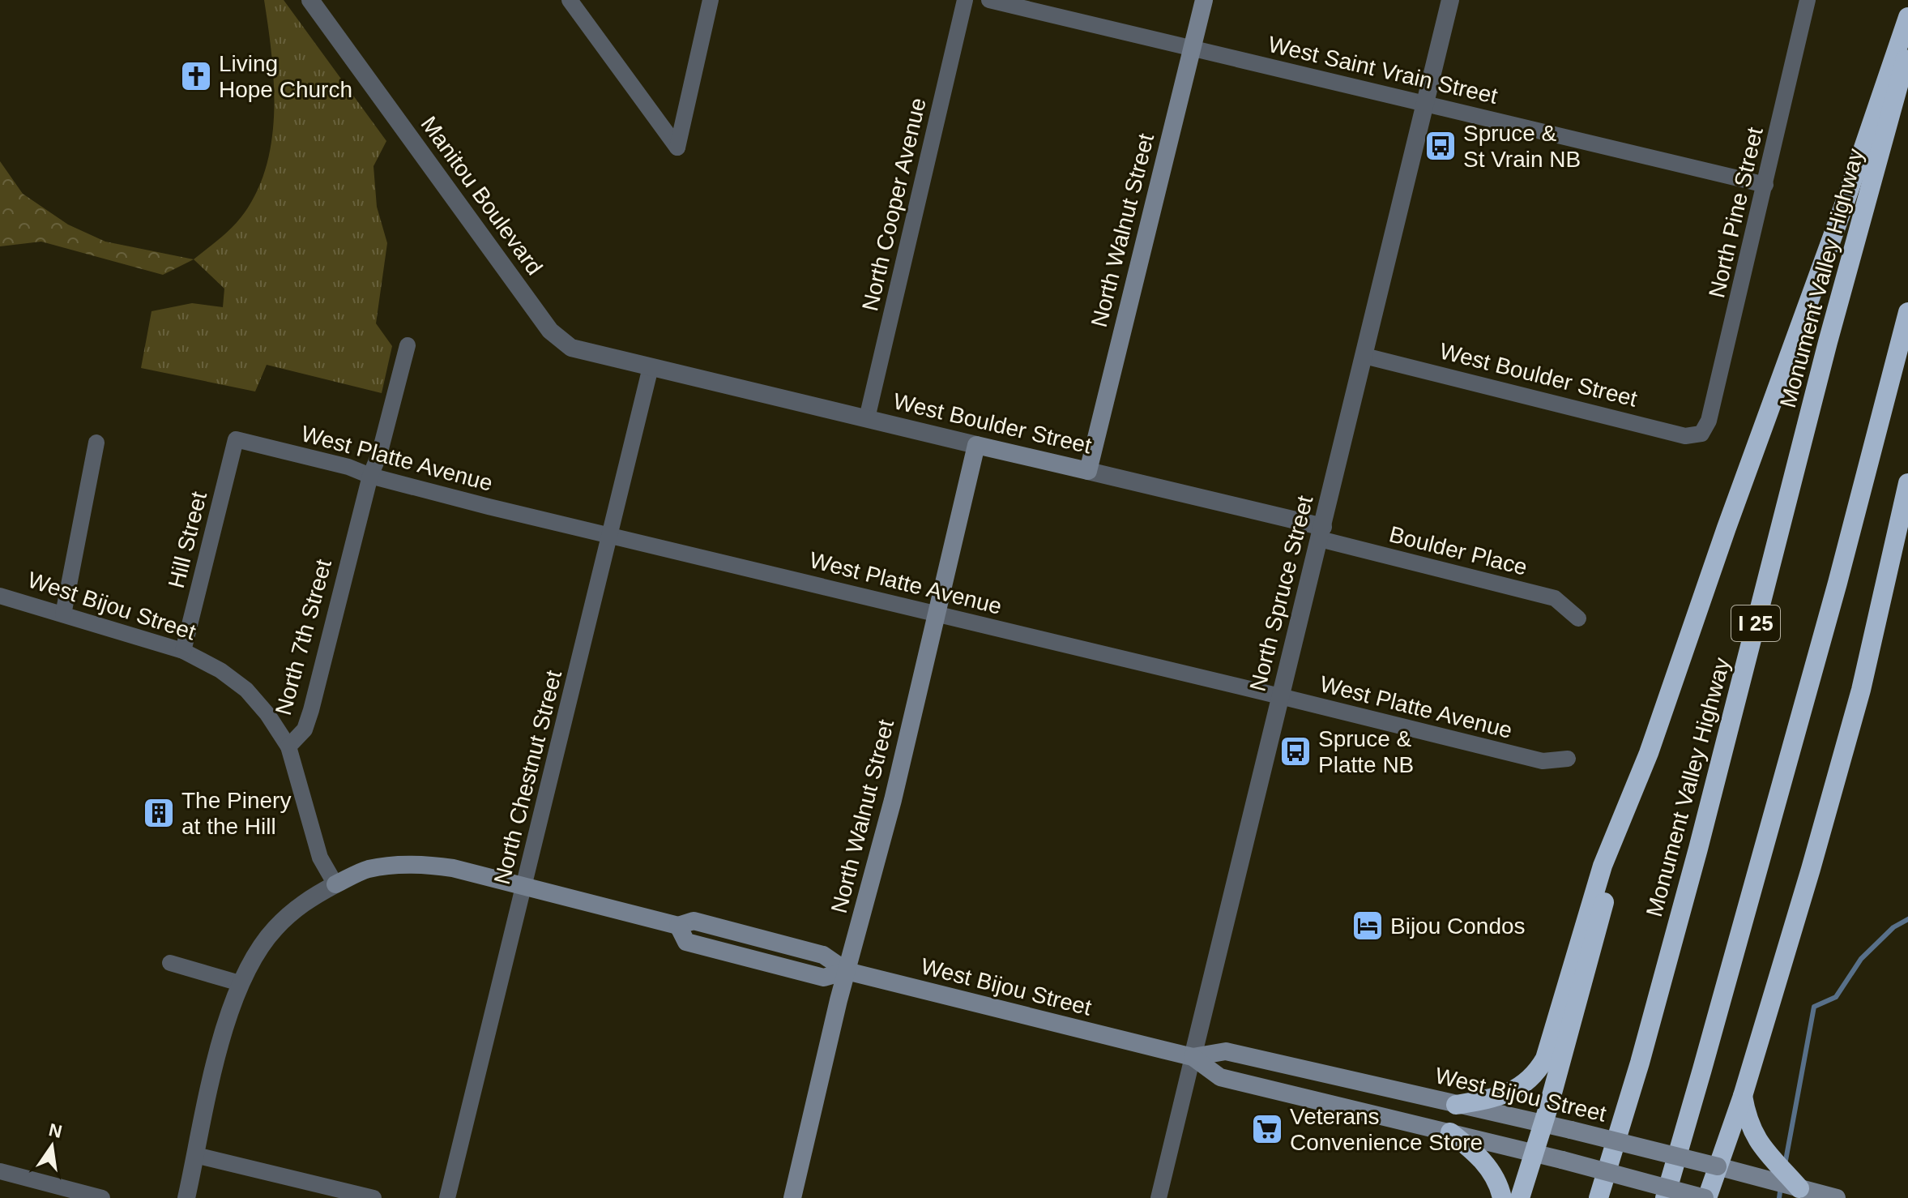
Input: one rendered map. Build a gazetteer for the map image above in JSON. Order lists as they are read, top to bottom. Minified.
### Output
{"streets":{"highway":["Monument Valley Highway","I 25"],"main road":["North Walnut Street","West Boulder Street","West Bijou Street"],"street":["West Saint Vrain Street","Manitou Boulevard","North Cooper Avenue","North Pine Street","West Platte Avenue","Hill Street","Boulder Place","North Spruce Street","North 7th Street","North Chestnut Street"]},"crossings":[["West Saint Vrain Street","North Pine Street"],["West Saint Vrain Street","North Walnut Street"],["West Saint Vrain Street","North Spruce Street"],["Manitou Boulevard","West Boulder Street"],["Manitou Boulevard","North Chestnut Street"],["North Cooper Avenue","West Boulder Street"],["North Pine Street","West Boulder Street"],["North Walnut Street","West Boulder Street"],["North Walnut Street","West Platte Avenue"],["North Walnut Street","West Bijou Street"],["West Boulder Street","Boulder Place"],["West Boulder Street","North Spruce Street"],["West Boulder Street","North Chestnut Street"],["West Platte Avenue","Hill Street"],["West Platte Avenue","North Spruce Street"],["West Platte Avenue","North 7th Street"],["West Platte Avenue","North Chestnut Street"],["Hill Street","West Bijou Street"],["Boulder Place","North Spruce Street"],["North Spruce Street","West Bijou Street"],["West Bijou Street","North 7th Street"],["West Bijou Street","North Chestnut Street"]],"places":{"church":["Living Hope Church"],"bus stop":["Spruce & St Vrain NB","Spruce & Platte NB"],"building":["The Pinery at the Hill"],"hotel":["Bijou Condos"],"supermarket":["Veterans Convenience Store"]},"north":"top"}
